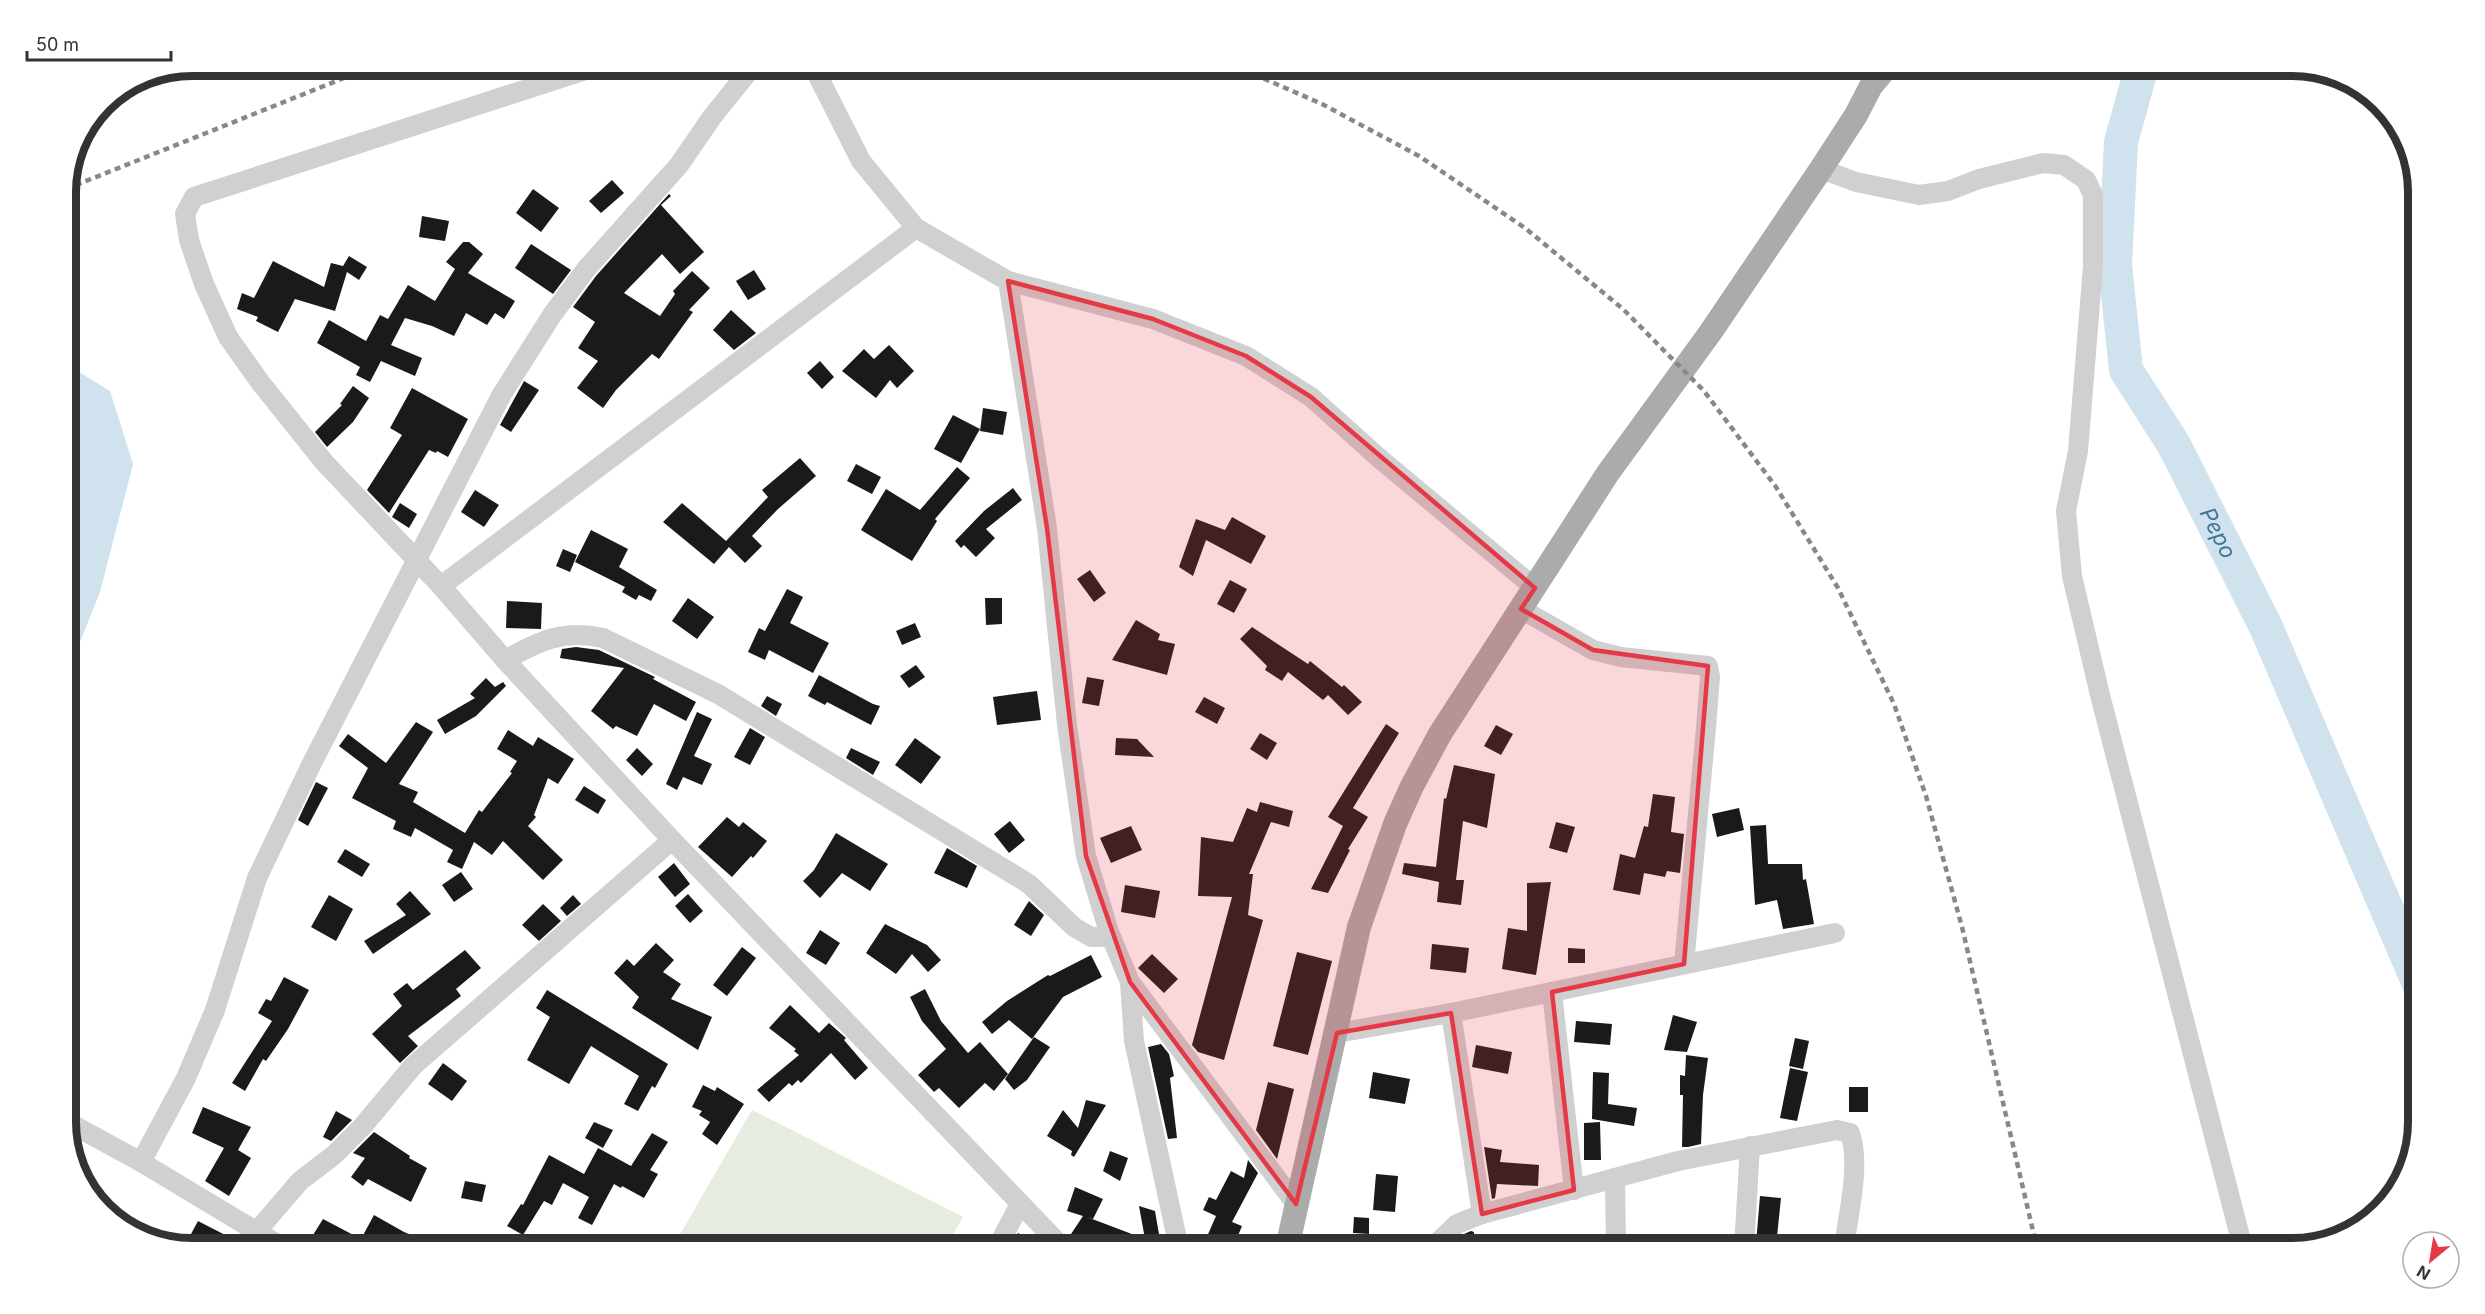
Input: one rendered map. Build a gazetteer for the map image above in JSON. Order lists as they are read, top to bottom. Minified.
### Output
{"water":["Pepo"],"scale_bar":"50 m","north":"bottom left"}
